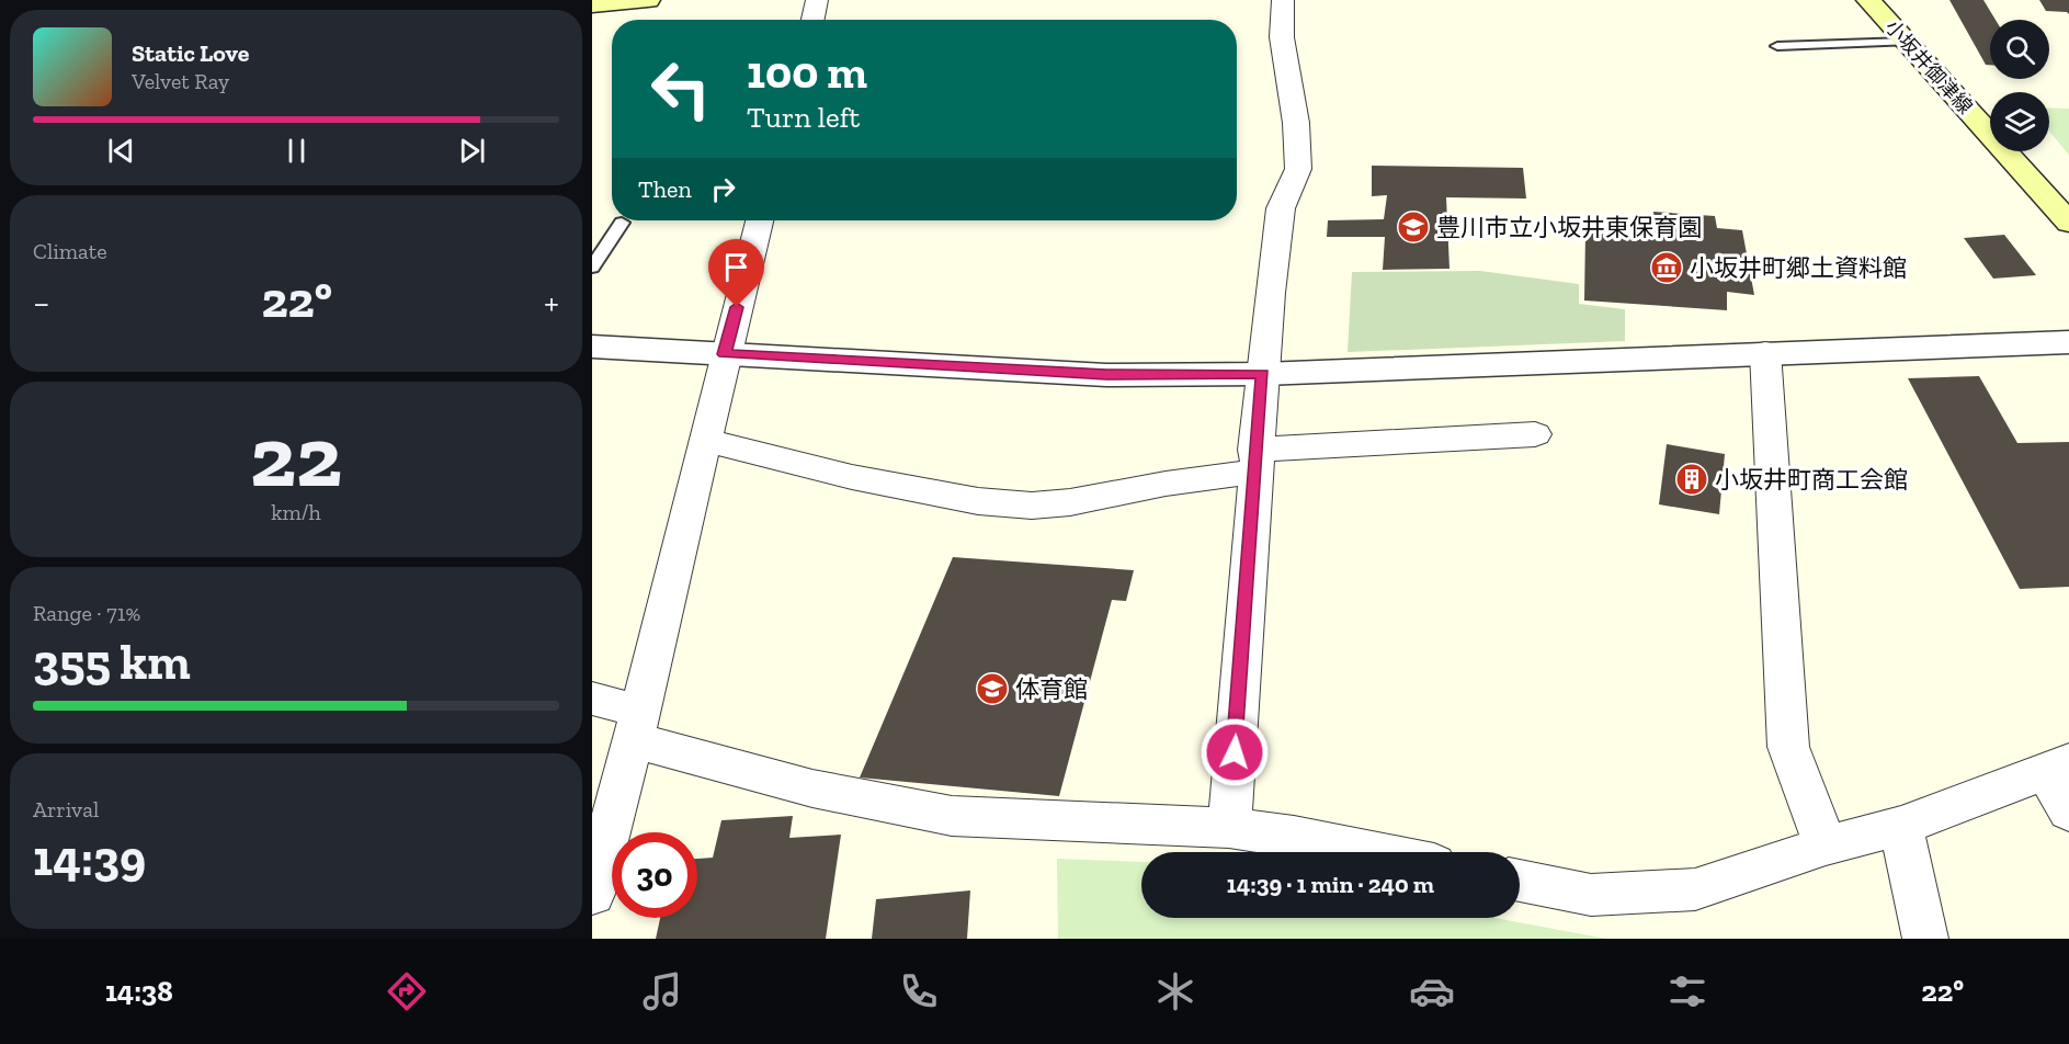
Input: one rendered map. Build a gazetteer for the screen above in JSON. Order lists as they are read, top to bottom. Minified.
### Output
{"streets":{"main road":["小坂井御津線"]},"places":{"school or university":["豊川市立小坂井東保育園","体育館"],"museum":["小坂井町郷土資料館"],"building":["小坂井町商工会館"]},"page":{"turn":["100 m","Turn left"],"song":["Static Love","Velvet Ray"],"then":"Then","tile":["Climate",["22","km/h"],["Range · 71%","355 km"],["Arrival","14:39"]],"heat":["−","22°","+"],"limit":"30","trip":"14:39 · 1 min · 240 m","tabs":["14:38","22°"]}}
